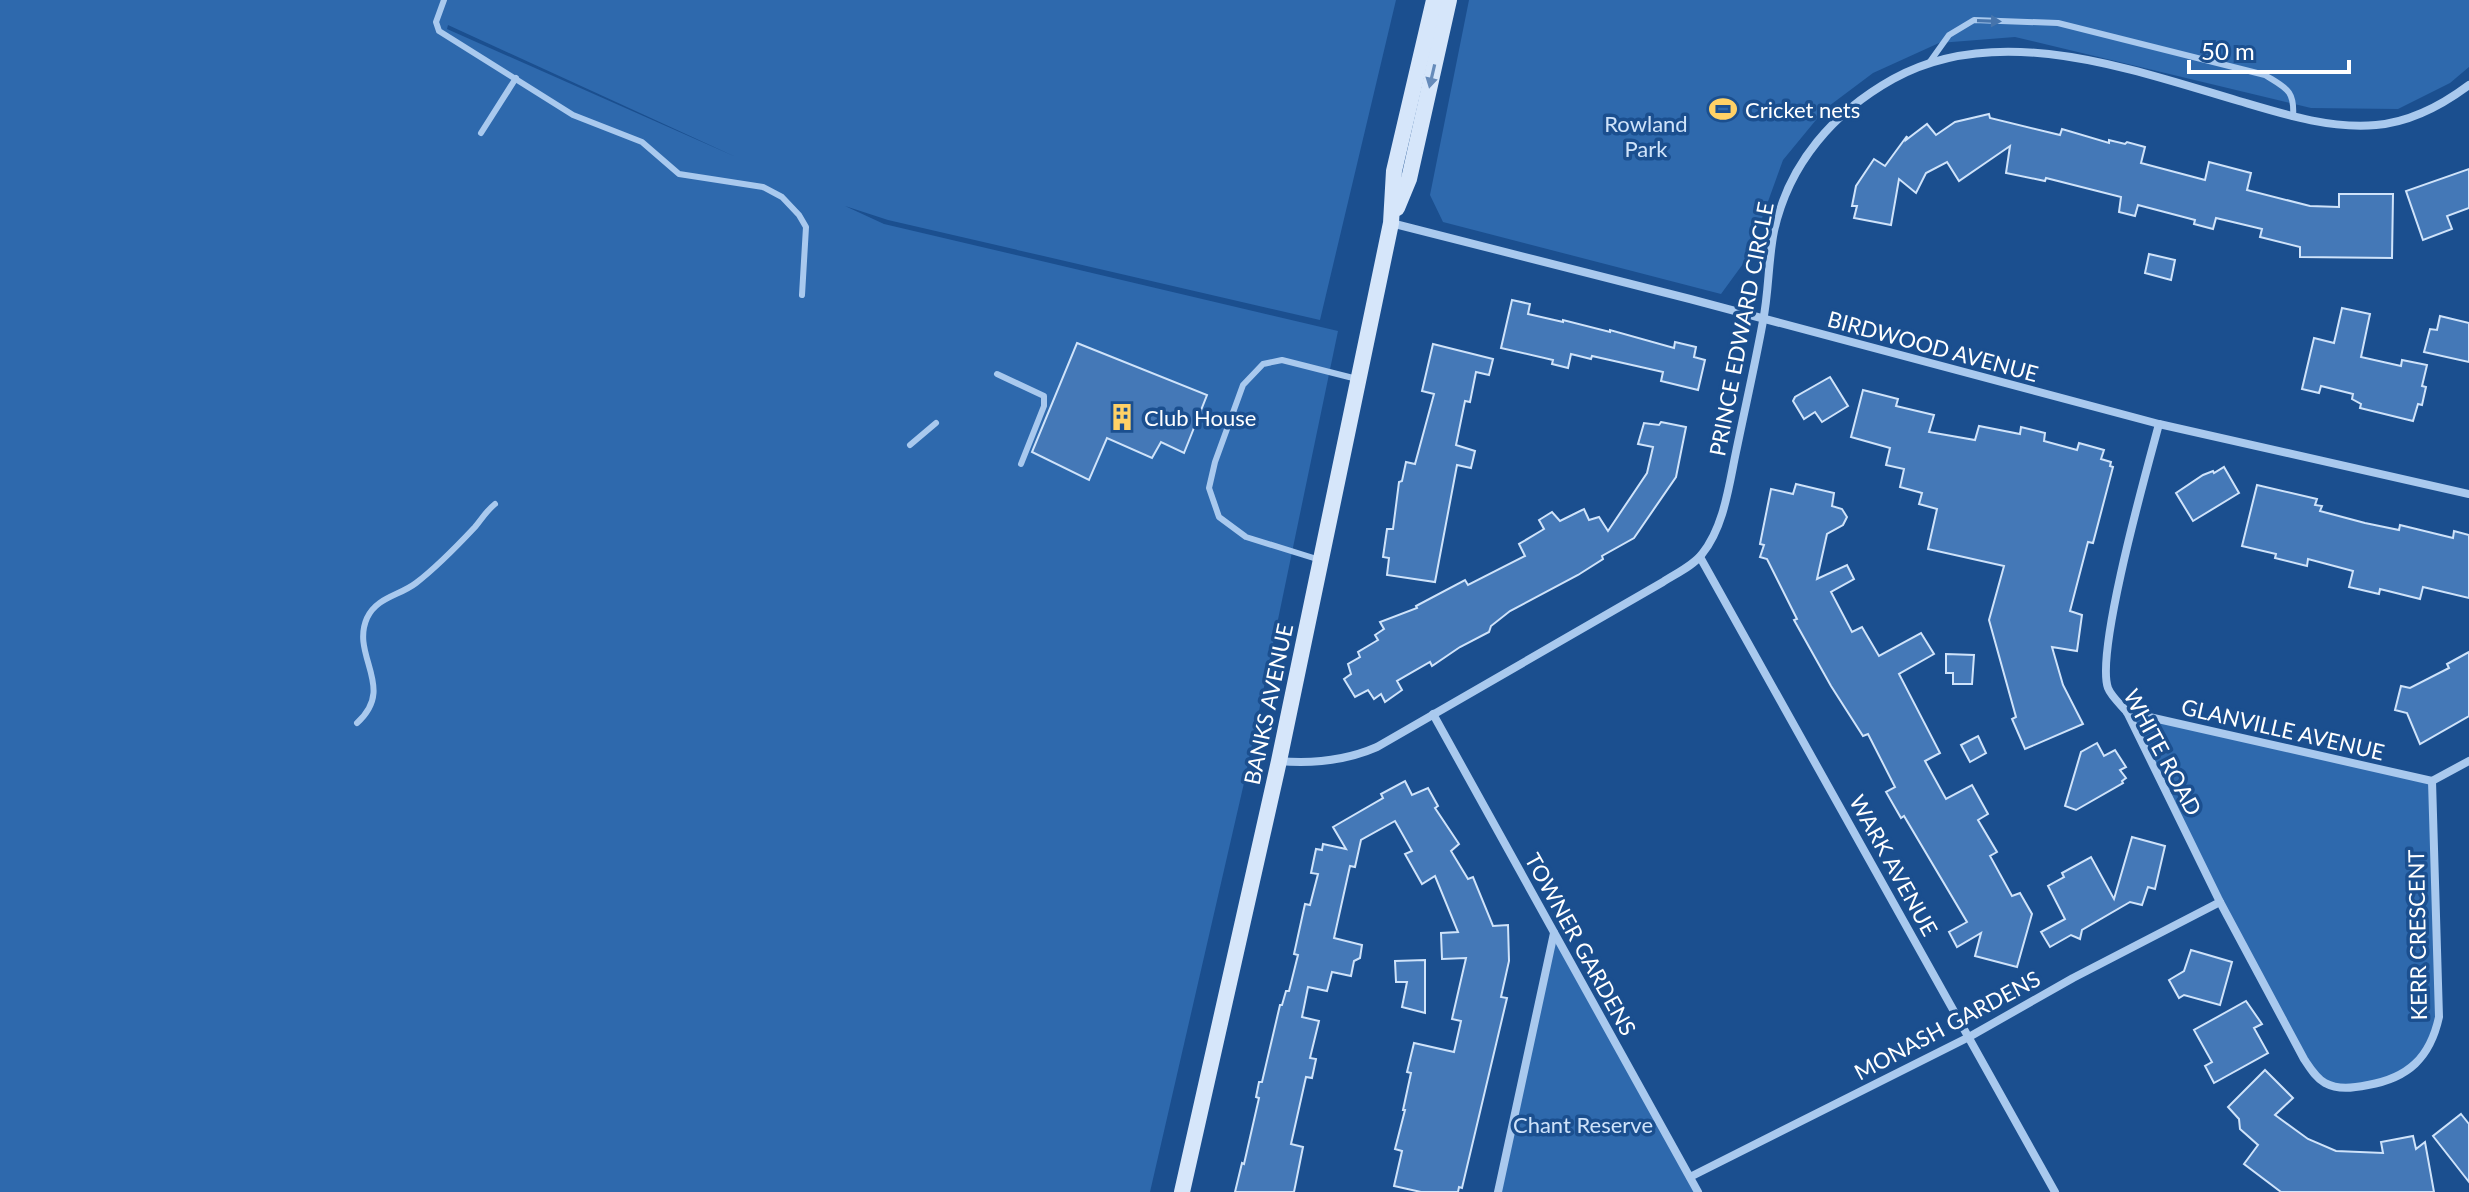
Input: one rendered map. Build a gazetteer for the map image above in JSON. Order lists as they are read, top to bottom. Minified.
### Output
{"streets":{"street":["PRINCE EDWARD CIRCLE","BIRDWOOD AVENUE","BANKS AVENUE","GLANVILLE AVENUE","WHITE ROAD","WARK AVENUE","KERR CRESCENT","TOWNER GARDENS","MONASH GARDENS"]},"crossings":[["PRINCE EDWARD CIRCLE","BIRDWOOD AVENUE"],["PRINCE EDWARD CIRCLE","BANKS AVENUE"],["PRINCE EDWARD CIRCLE","WARK AVENUE"],["PRINCE EDWARD CIRCLE","TOWNER GARDENS"],["BIRDWOOD AVENUE","BANKS AVENUE"],["BIRDWOOD AVENUE","WHITE ROAD"],["GLANVILLE AVENUE","WHITE ROAD"],["GLANVILLE AVENUE","KERR CRESCENT"],["WHITE ROAD","KERR CRESCENT"],["WHITE ROAD","MONASH GARDENS"],["WARK AVENUE","MONASH GARDENS"],["KERR CRESCENT","MONASH GARDENS"],["TOWNER GARDENS","MONASH GARDENS"]],"parks":["Rowland Park","Chant Reserve"],"places":{"sports":["Cricket nets"],"building":["Club House"]},"scale_bar":"50 m"}
